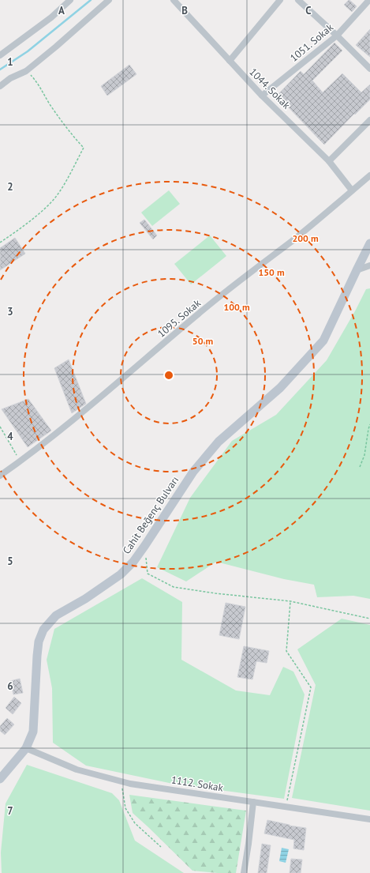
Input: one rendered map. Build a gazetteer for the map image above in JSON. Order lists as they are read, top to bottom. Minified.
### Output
{"streets":{"main road":["Cahit Beğenç Bulvarı"],"street":["1051. Sokak","1044. Sokak","1095. Sokak","1112. Sokak"]},"crossings":[["1051. Sokak","1044. Sokak"],["1044. Sokak","1095. Sokak"],["Cahit Beğenç Bulvarı","1112. Sokak"]],"grid":{"columns":["A","B","C"],"rows":["1","2","3","4","5","6","7"]},"rings":["200 m","150 m","100 m","50 m"]}
